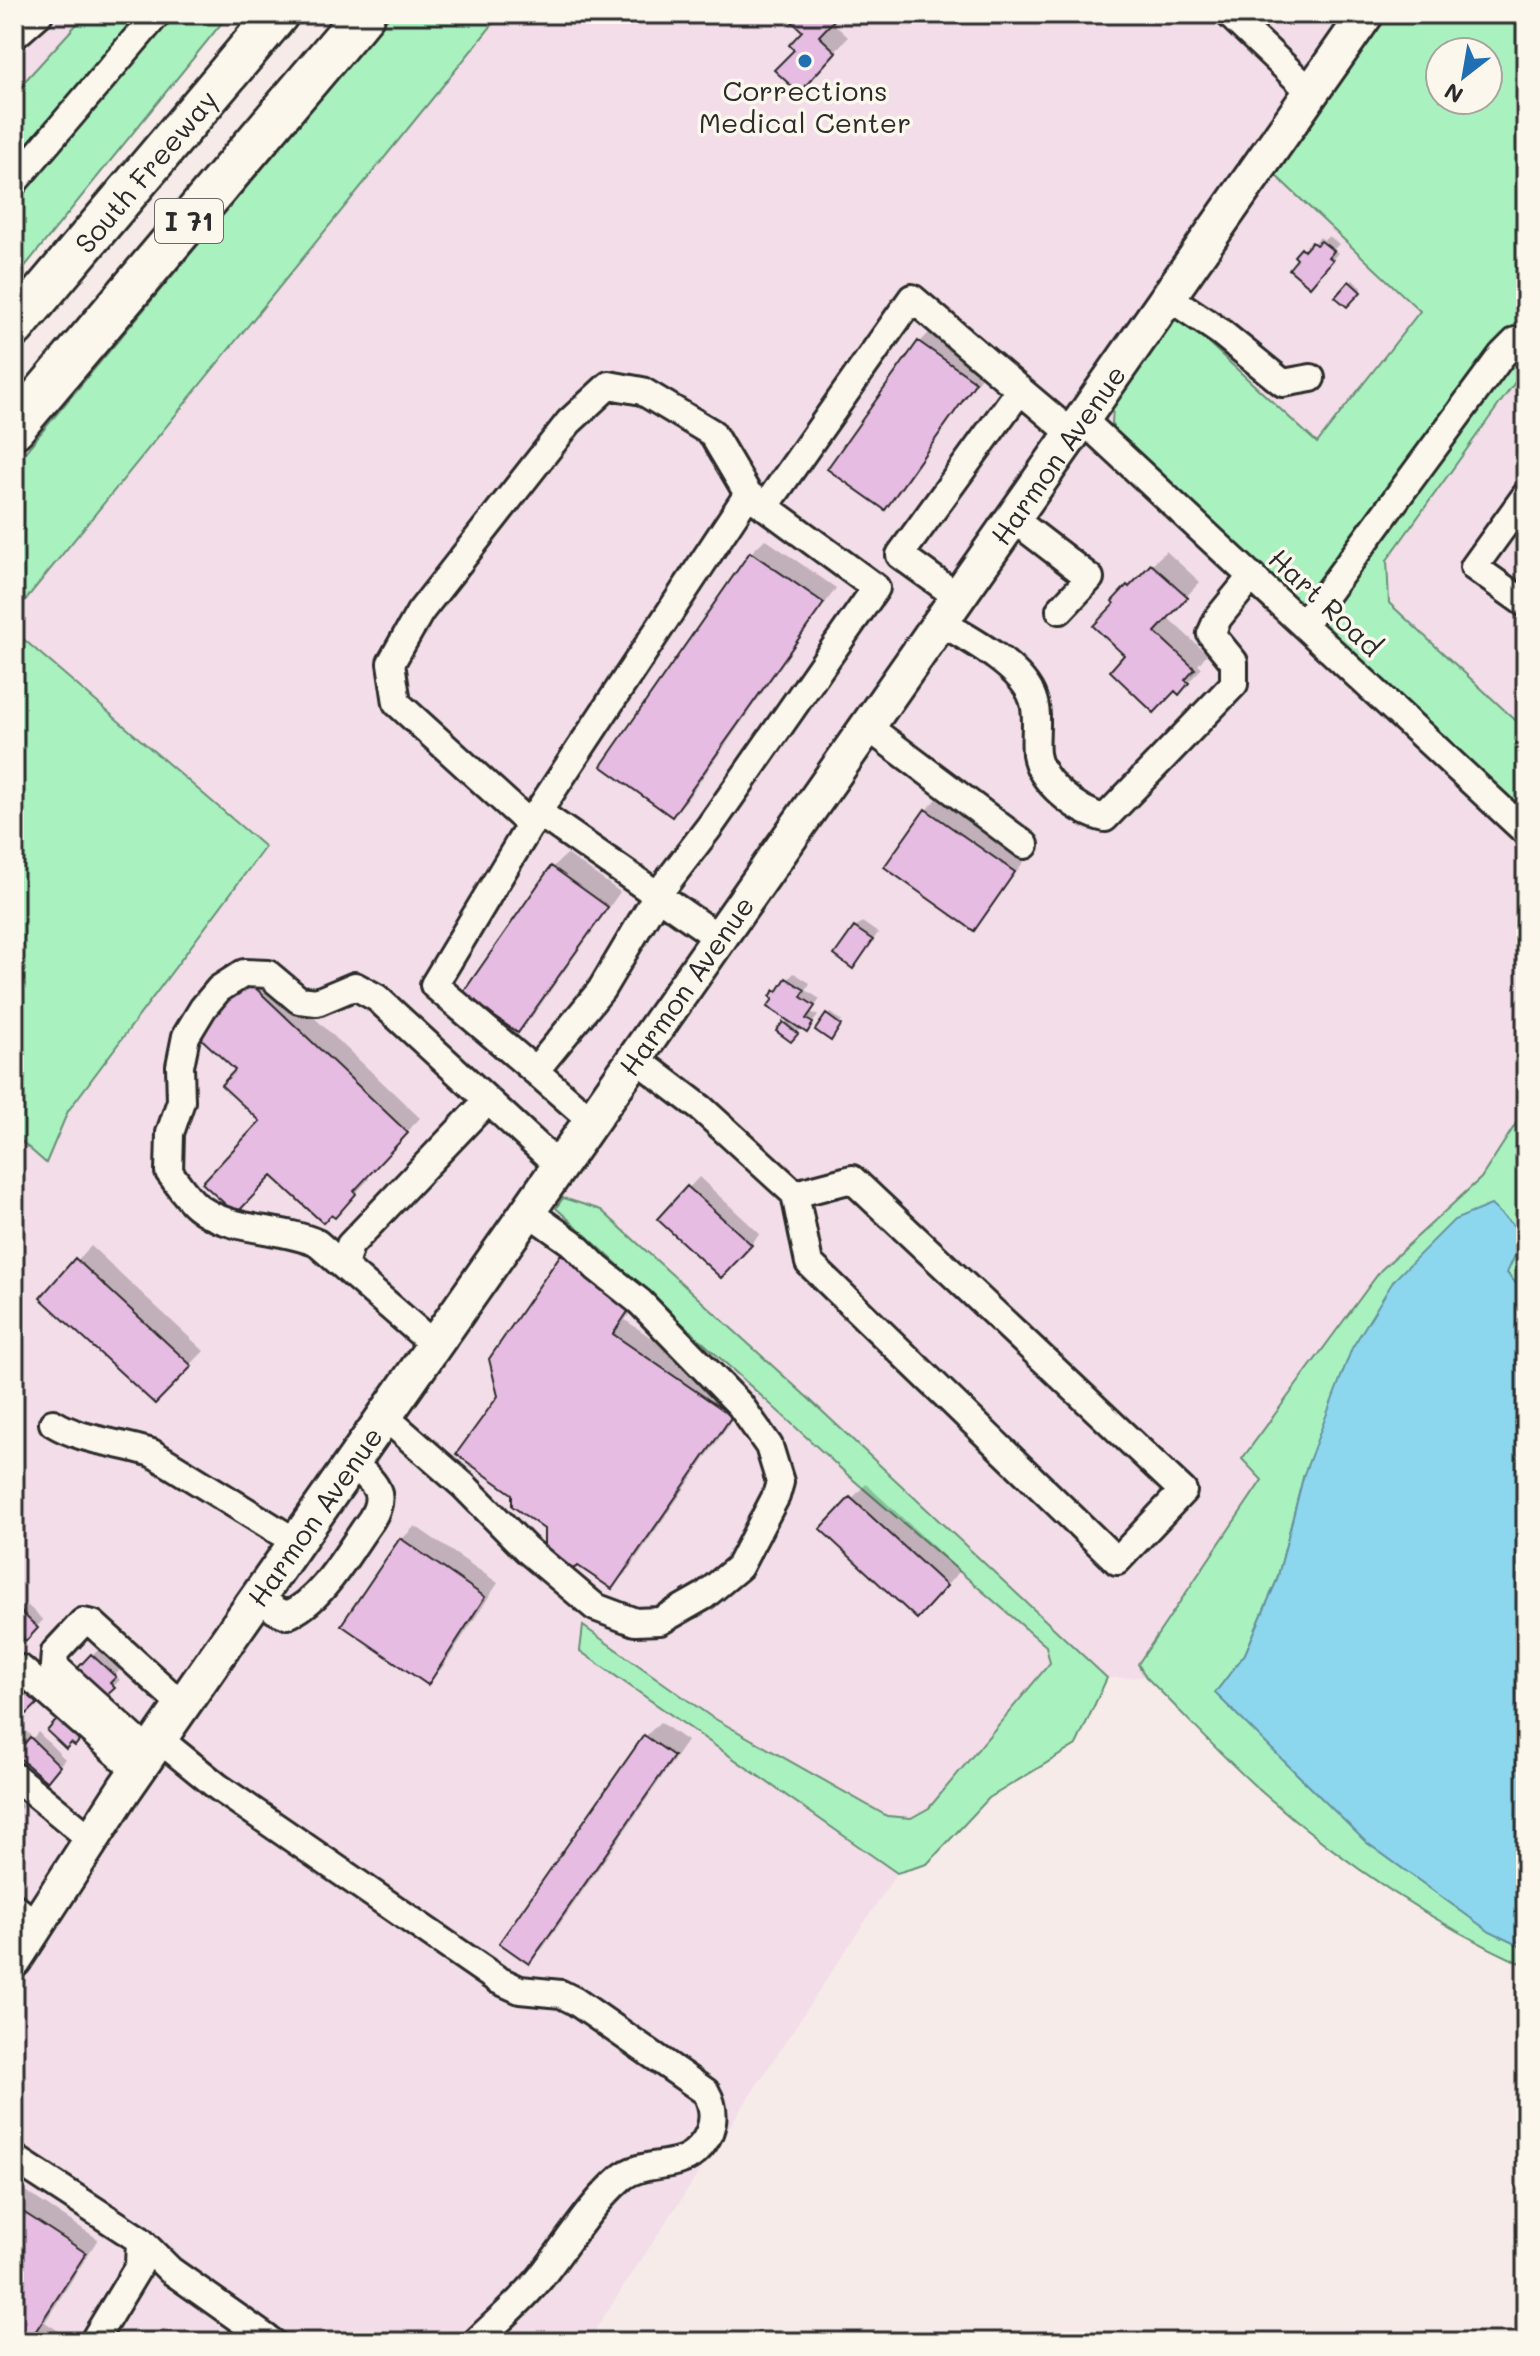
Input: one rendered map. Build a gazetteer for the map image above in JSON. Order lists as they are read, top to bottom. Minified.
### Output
{"streets":{"highway":["South Freeway","I 71"],"main road":["Harmon Avenue"],"street":["Hart Road"]},"crossings":[["Harmon Avenue","Hart Road"]],"places":["Corrections Medical Center"],"north":"bottom left"}
